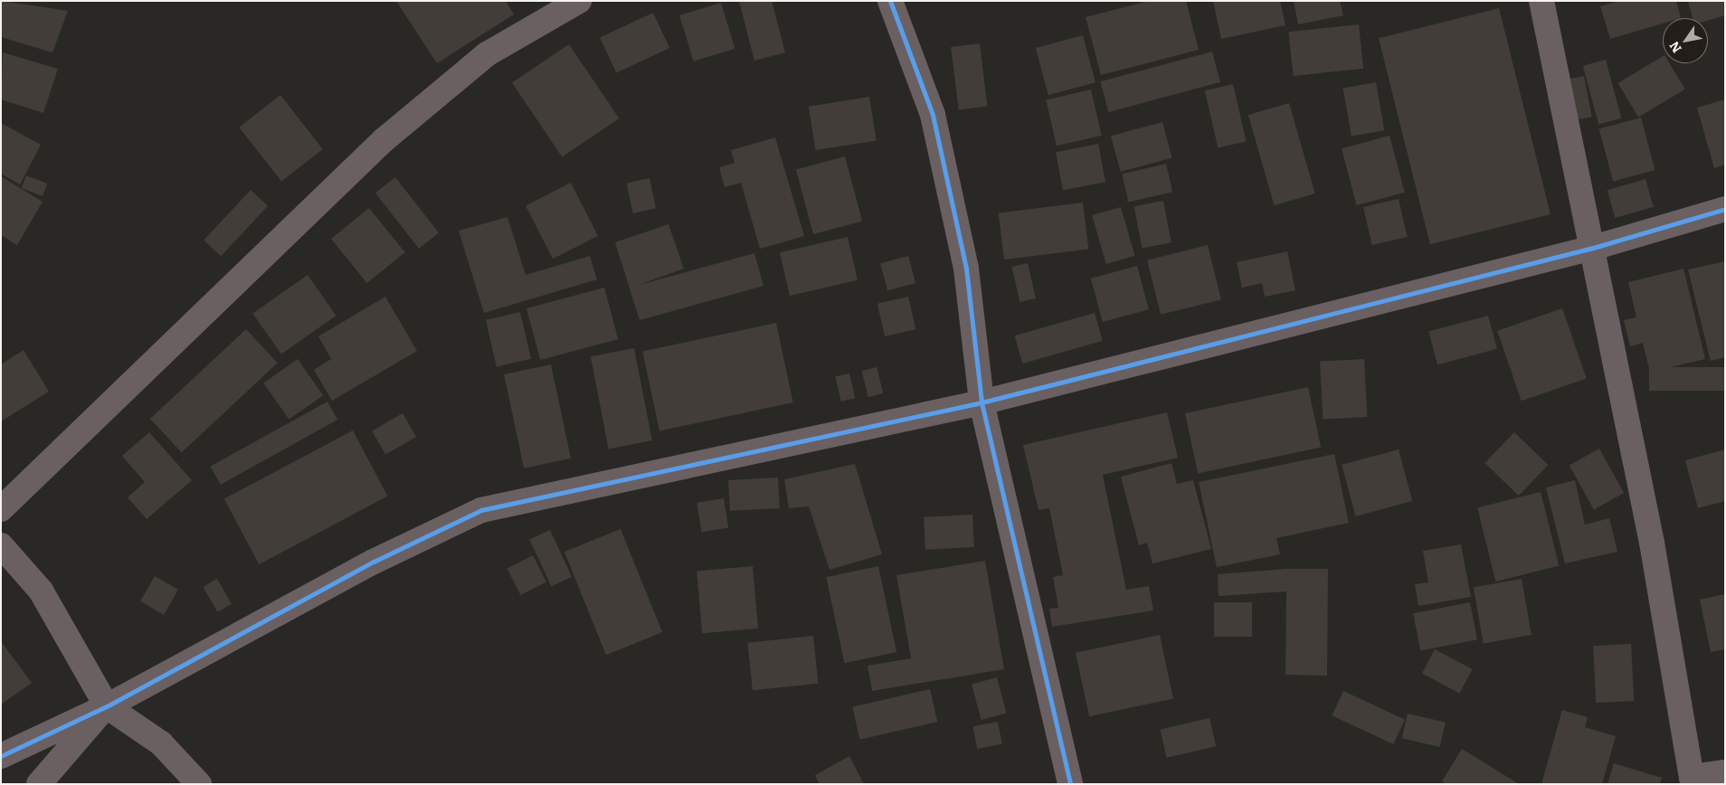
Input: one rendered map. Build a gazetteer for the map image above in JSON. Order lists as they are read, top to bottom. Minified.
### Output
{"north":"bottom left"}
